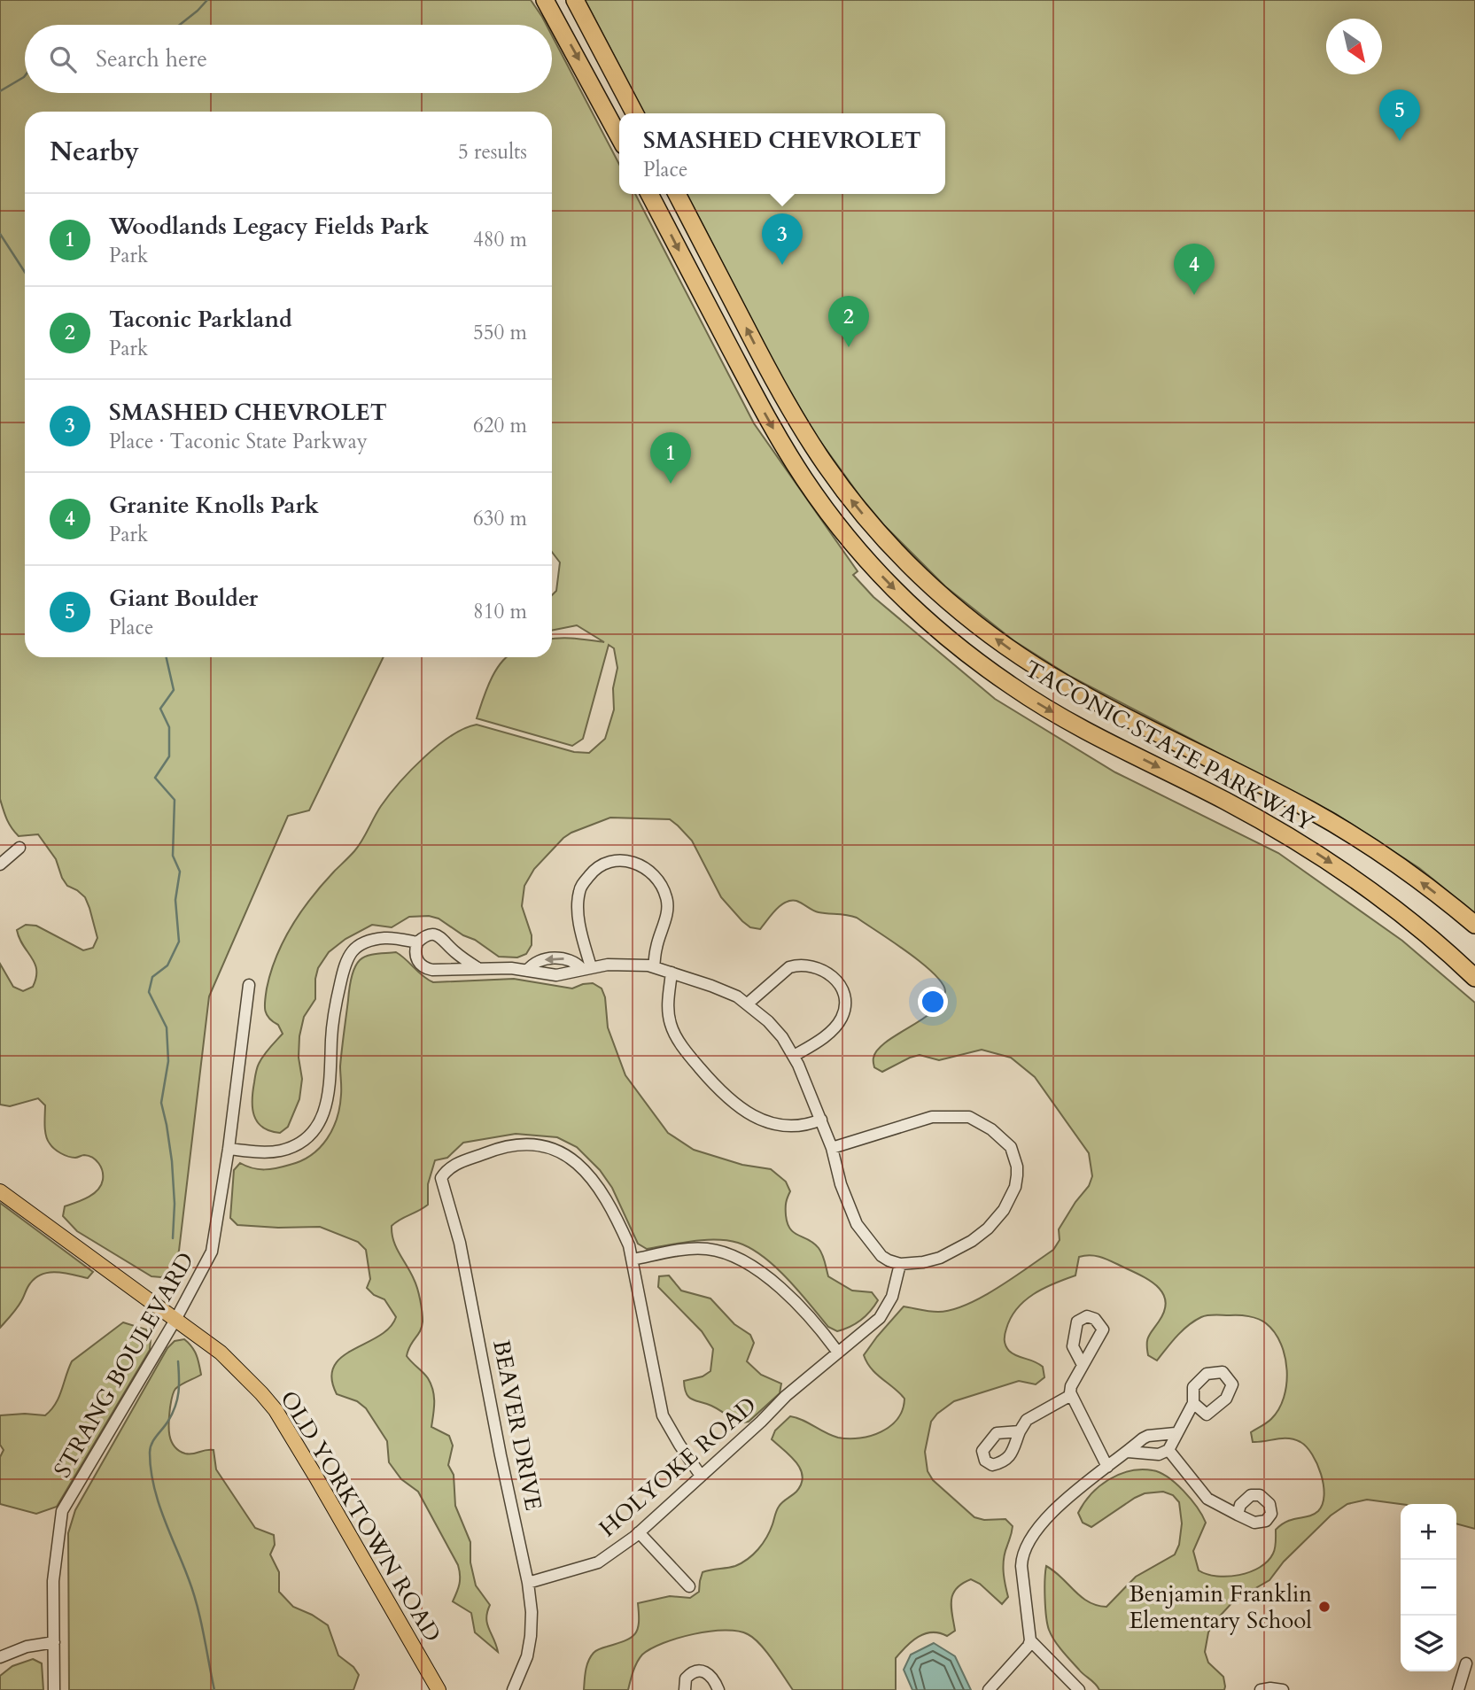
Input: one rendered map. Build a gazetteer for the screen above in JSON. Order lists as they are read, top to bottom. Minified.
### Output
{"streets":{"highway":["TACONIC STATE PARKWAY"],"main road":["OLD YORKTOWN ROAD"],"street":["STRANG BOULEVARD","BEAVER DRIVE","HOLYOKE ROAD"]},"crossings":[["STRANG BOULEVARD","OLD YORKTOWN ROAD"],["BEAVER DRIVE","HOLYOKE ROAD"]],"places":["Benjamin Franklin Elementary School"],"north":"bottom right","page":{"search":"Search here","pins":["5","3","4","2","1"],"heading":["Nearby","5 results"],"popup":["SMASHED CHEVROLET","Place"],"list":[{"mark":"1","name":"Woodlands Legacy Fields Park","note":"Park","value":"480 m"},{"mark":"2","name":"Taconic Parkland","note":"Park","value":"550 m"},{"mark":"3","name":"SMASHED CHEVROLET","note":"Place · Taconic State Parkway","value":"620 m"},{"mark":"4","name":"Granite Knolls Park","note":"Park","value":"630 m"},{"mark":"5","name":"Giant Boulder","note":"Place","value":"810 m"}],"map_buttons":["+","−"]}}
